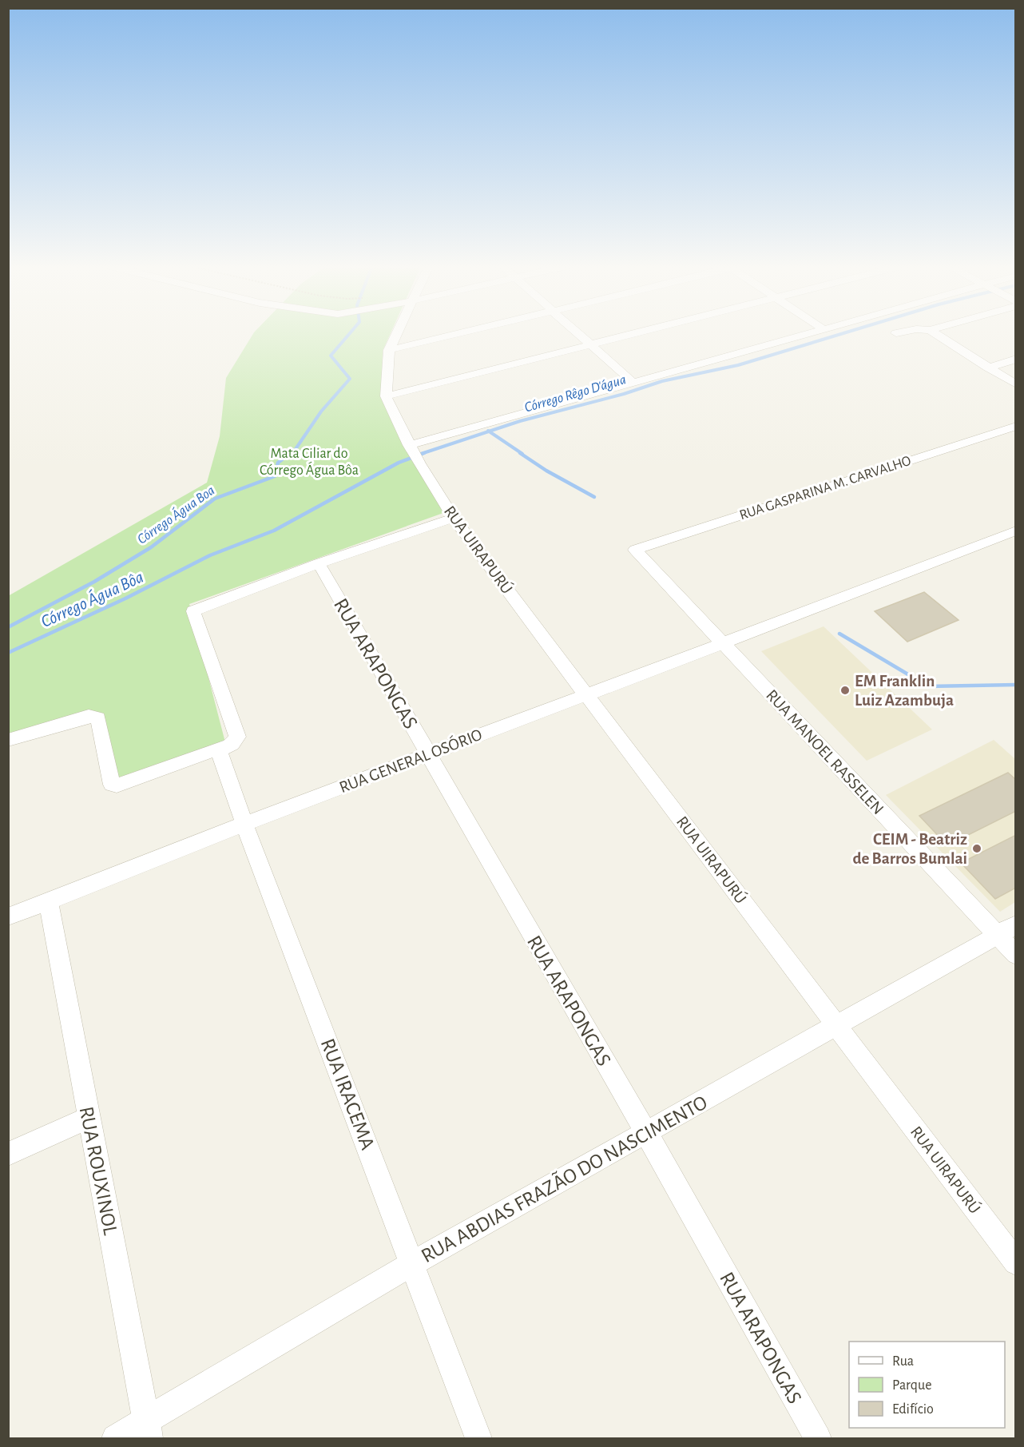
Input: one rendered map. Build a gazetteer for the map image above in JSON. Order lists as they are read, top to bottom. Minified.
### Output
{"streets":{"street":["RUA GASPARINA M. CARVALHO","RUA UIRAPURÚ","RUA ARAPONGAS","RUA MANOEL RASSELEN","RUA GENERAL OSÓRIO","RUA IRACEMA","RUA ROUXINOL","RUA ABDIAS FRAZÃO DO NASCIMENTO"]},"crossings":[["RUA GASPARINA M. CARVALHO","RUA MANOEL RASSELEN"],["RUA UIRAPURÚ","RUA GENERAL OSÓRIO"],["RUA UIRAPURÚ","RUA ABDIAS FRAZÃO DO NASCIMENTO"],["RUA ARAPONGAS","RUA GENERAL OSÓRIO"],["RUA ARAPONGAS","RUA ABDIAS FRAZÃO DO NASCIMENTO"],["RUA MANOEL RASSELEN","RUA GENERAL OSÓRIO"],["RUA MANOEL RASSELEN","RUA ABDIAS FRAZÃO DO NASCIMENTO"],["RUA GENERAL OSÓRIO","RUA IRACEMA"],["RUA GENERAL OSÓRIO","RUA ROUXINOL"],["RUA IRACEMA","RUA ABDIAS FRAZÃO DO NASCIMENTO"],["RUA ROUXINOL","RUA ABDIAS FRAZÃO DO NASCIMENTO"]],"water":["Córrego Rêgo D'água","Córrego Água Boa","Córrego Água Bôa"],"parks":["Mata Ciliar do Córrego Água Bôa"],"places":["EM Franklin Luiz Azambuja","CEIM - Beatriz de Barros Bumlai"],"legend":["Rua","Parque","Edifício"]}
